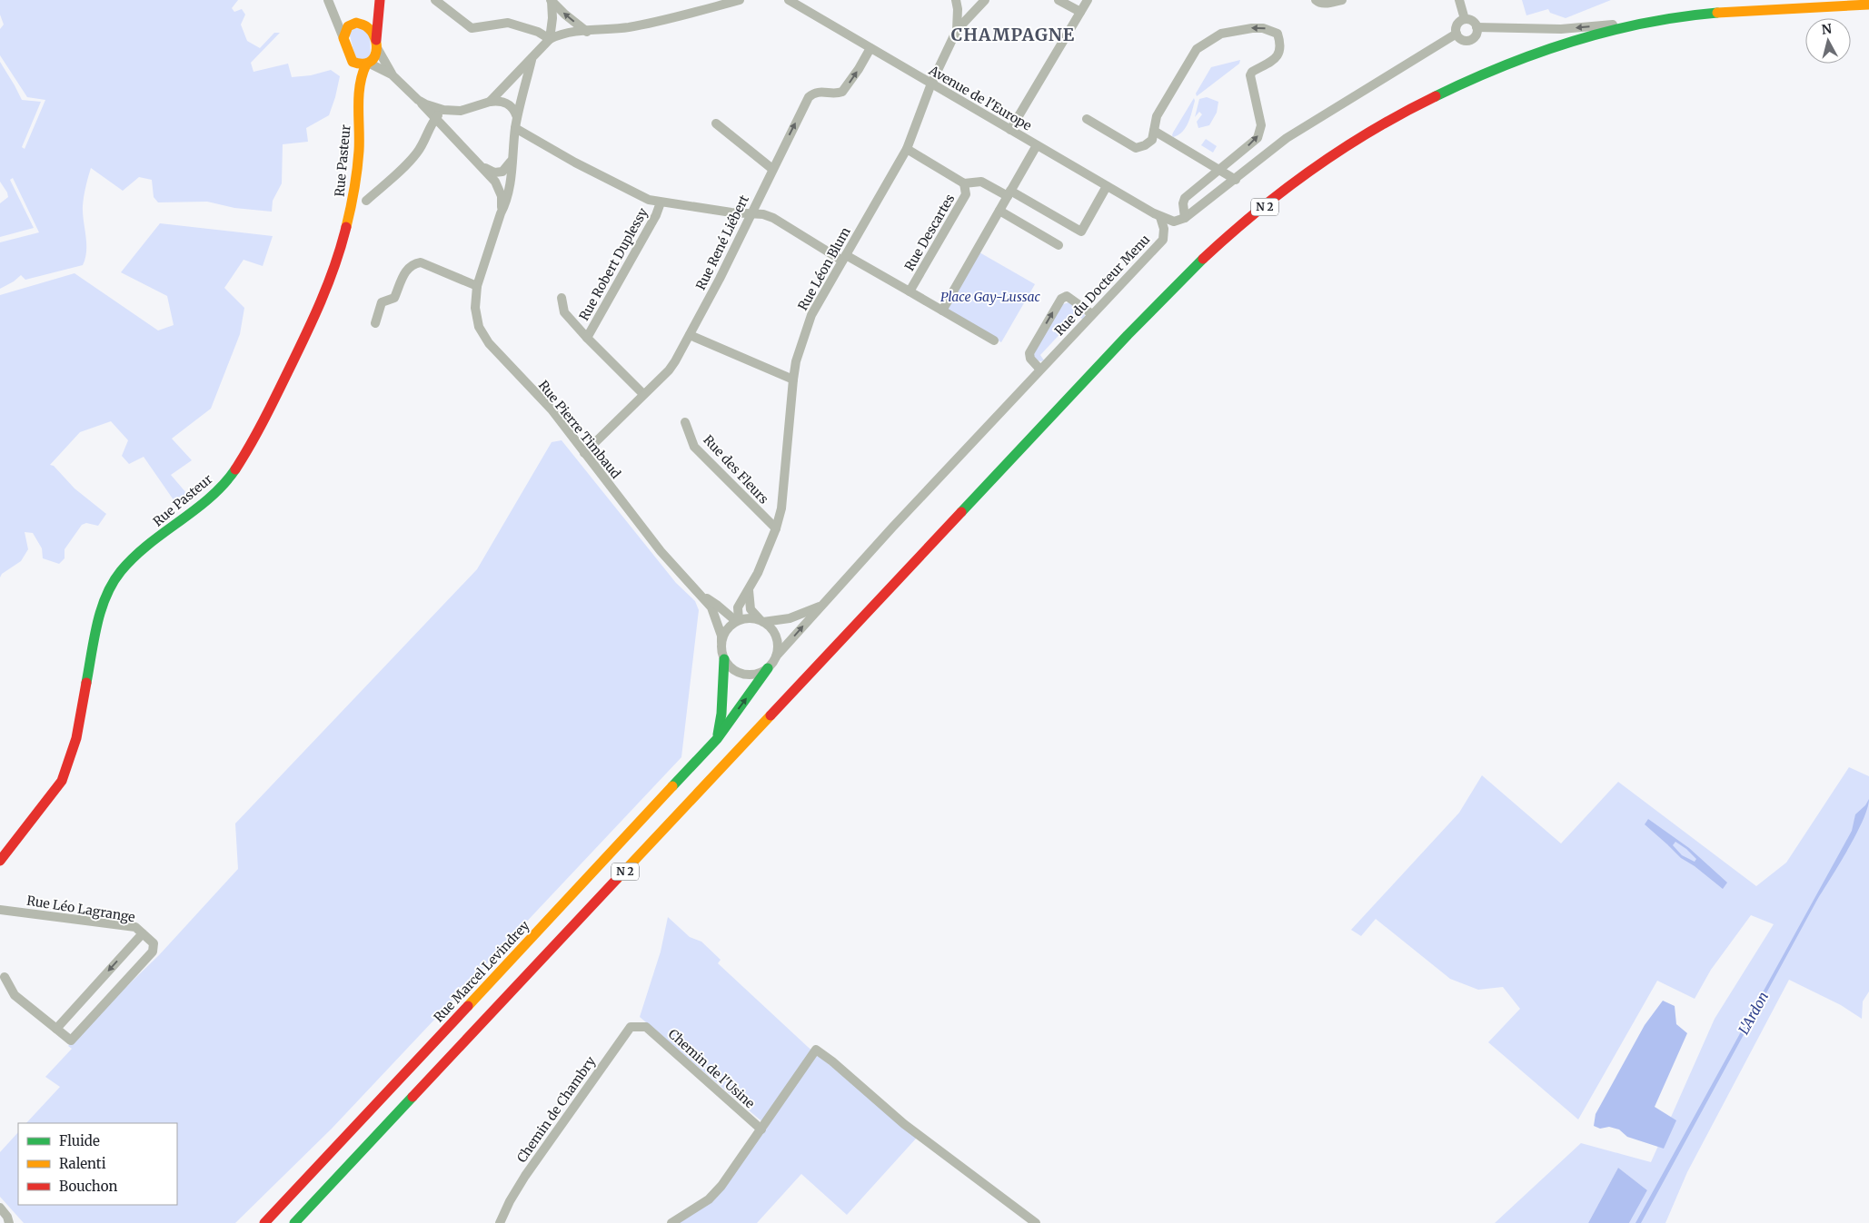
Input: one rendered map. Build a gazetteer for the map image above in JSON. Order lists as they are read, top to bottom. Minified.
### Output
{"streets":{"main road":["Rue Pasteur","N 2","Rue Marcel Levindrey"],"street":["Avenue de l'Europe","Rue Descartes","Rue René Liébert","Rue Robert Duplessy","Rue Léon Blum","Rue du Docteur Menu","Rue Pierre Timbaud","Rue des Fleurs","Rue Léo Lagrange","Chemin de l'Usine","Chemin de Chambry"]},"crossings":[["Avenue de l'Europe","Rue Descartes"],["Avenue de l'Europe","Rue René Liébert"],["Avenue de l'Europe","Rue Léon Blum"],["Avenue de l'Europe","Rue du Docteur Menu"],["Rue Descartes","Rue René Liébert"],["Rue Descartes","Rue Robert Duplessy"],["Rue Descartes","Rue Léon Blum"],["Rue Descartes","Rue Pierre Timbaud"],["Rue René Liébert","Rue Robert Duplessy"],["Rue René Liébert","Rue Pierre Timbaud"],["Rue Léon Blum","Rue du Docteur Menu"],["Rue Léon Blum","Rue Pierre Timbaud"],["Rue Léon Blum","Rue des Fleurs"],["Rue Léon Blum","Rue Marcel Levindrey"],["Rue du Docteur Menu","Rue Pierre Timbaud"],["Rue du Docteur Menu","Rue Marcel Levindrey"],["Rue Pierre Timbaud","Rue Marcel Levindrey"],["Chemin de l'Usine","Chemin de Chambry"]],"districts":["CHAMPAGNE"],"water":["L'Ardon"],"parks":["Place Gay-Lussac"],"legend":["Fluide","Ralenti","Bouchon"],"north":"top"}
